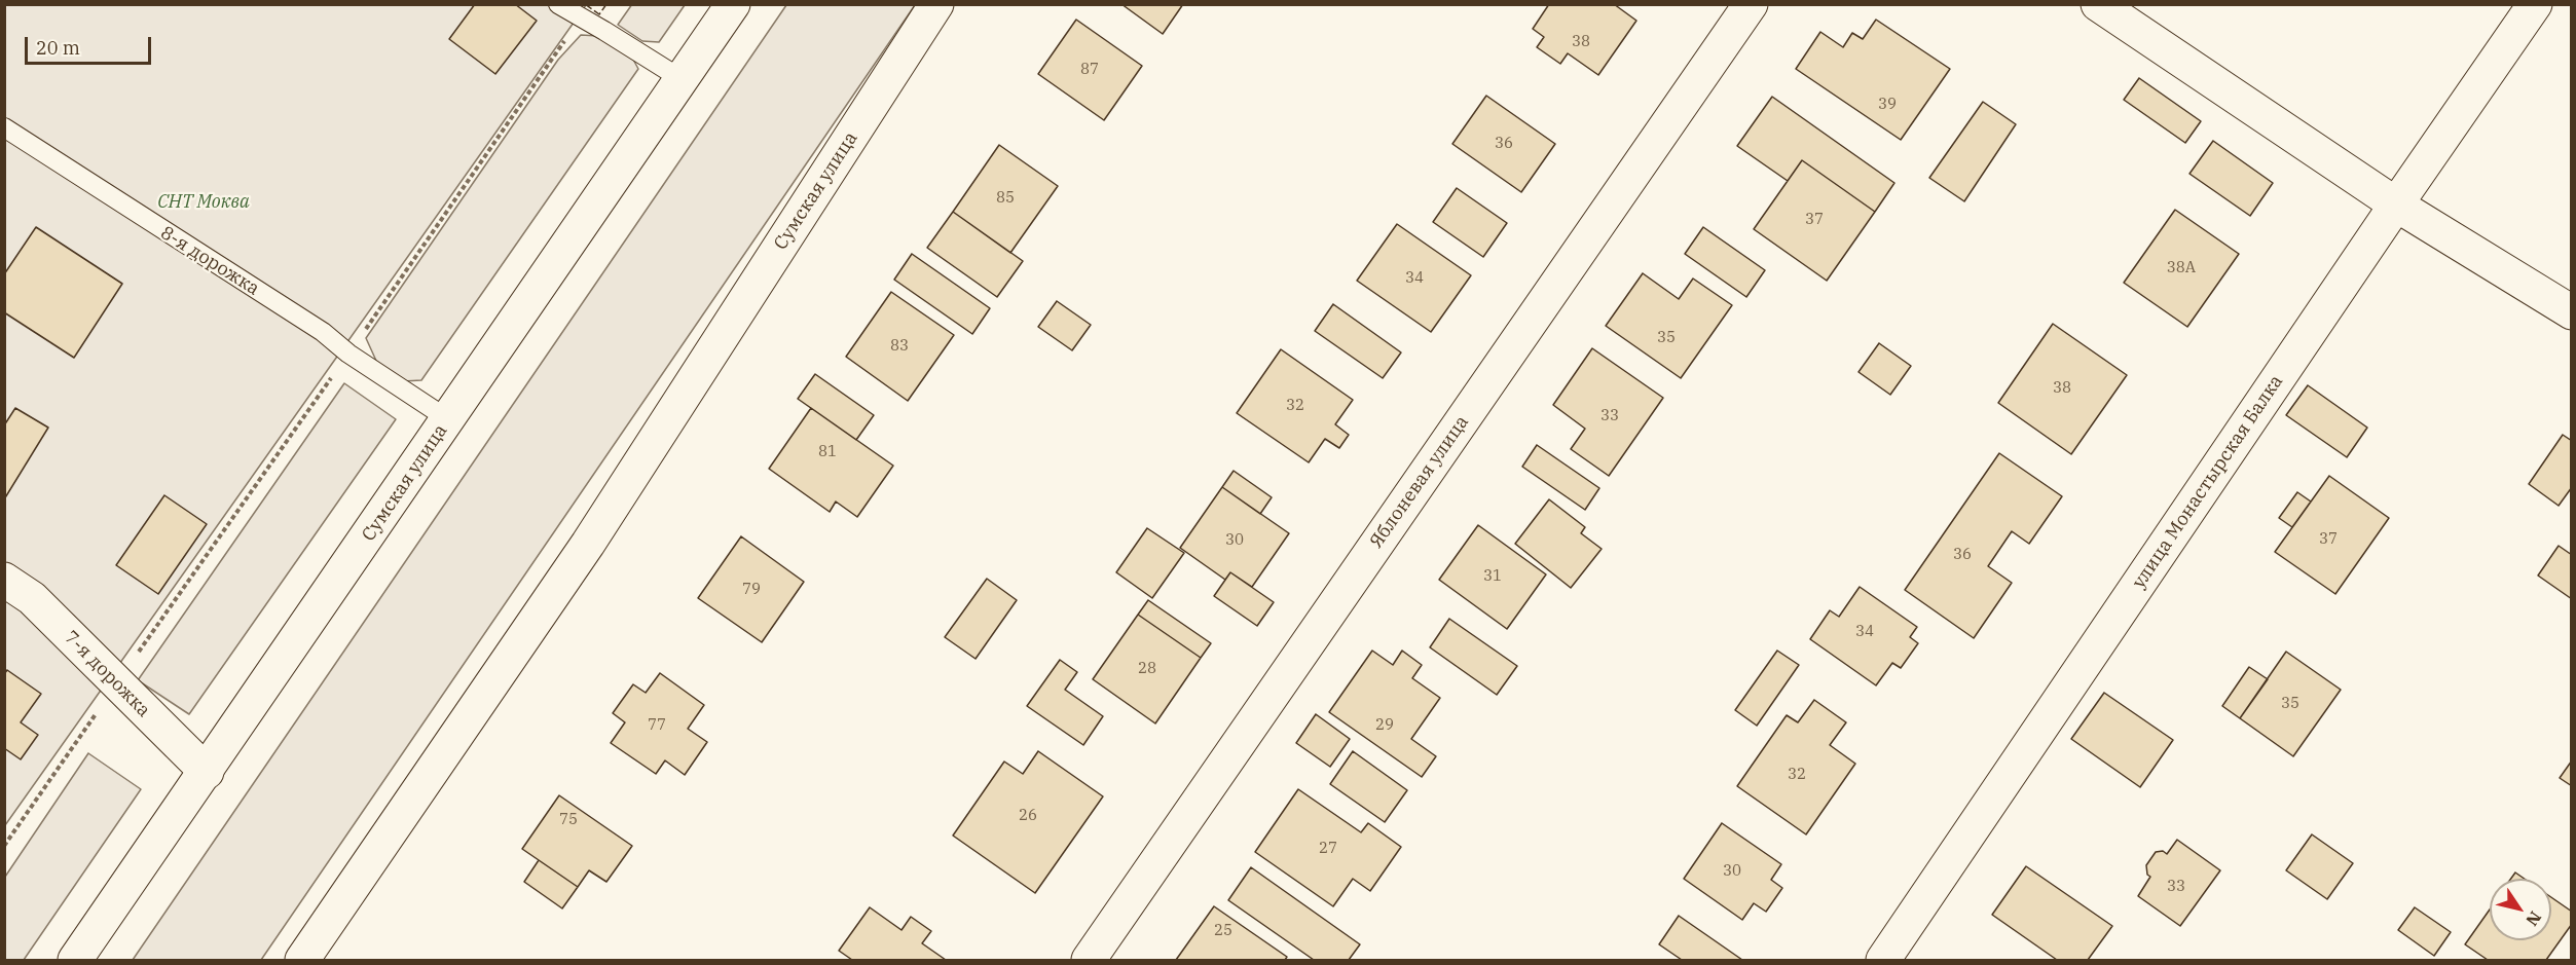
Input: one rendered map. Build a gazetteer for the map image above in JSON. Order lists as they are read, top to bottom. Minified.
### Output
{"streets":{"street":["Сумская улица","Яблоневая улица","улица Монастырская Балка","7-я дорожка"],"lane":["8-я дорожка"]},"crossings":[["Сумская улица","8-я дорожка"],["Сумская улица","7-я дорожка"]],"parks":["СНТ Моква"],"house_numbers":["38","87","39","36","85","37","38А","34","35","83","38","32","33","81","37","30","36","31","79","34","28","35","77","29","32","26","75","27","30","33","25"],"scale_bar":"20 m","north":"bottom right"}
